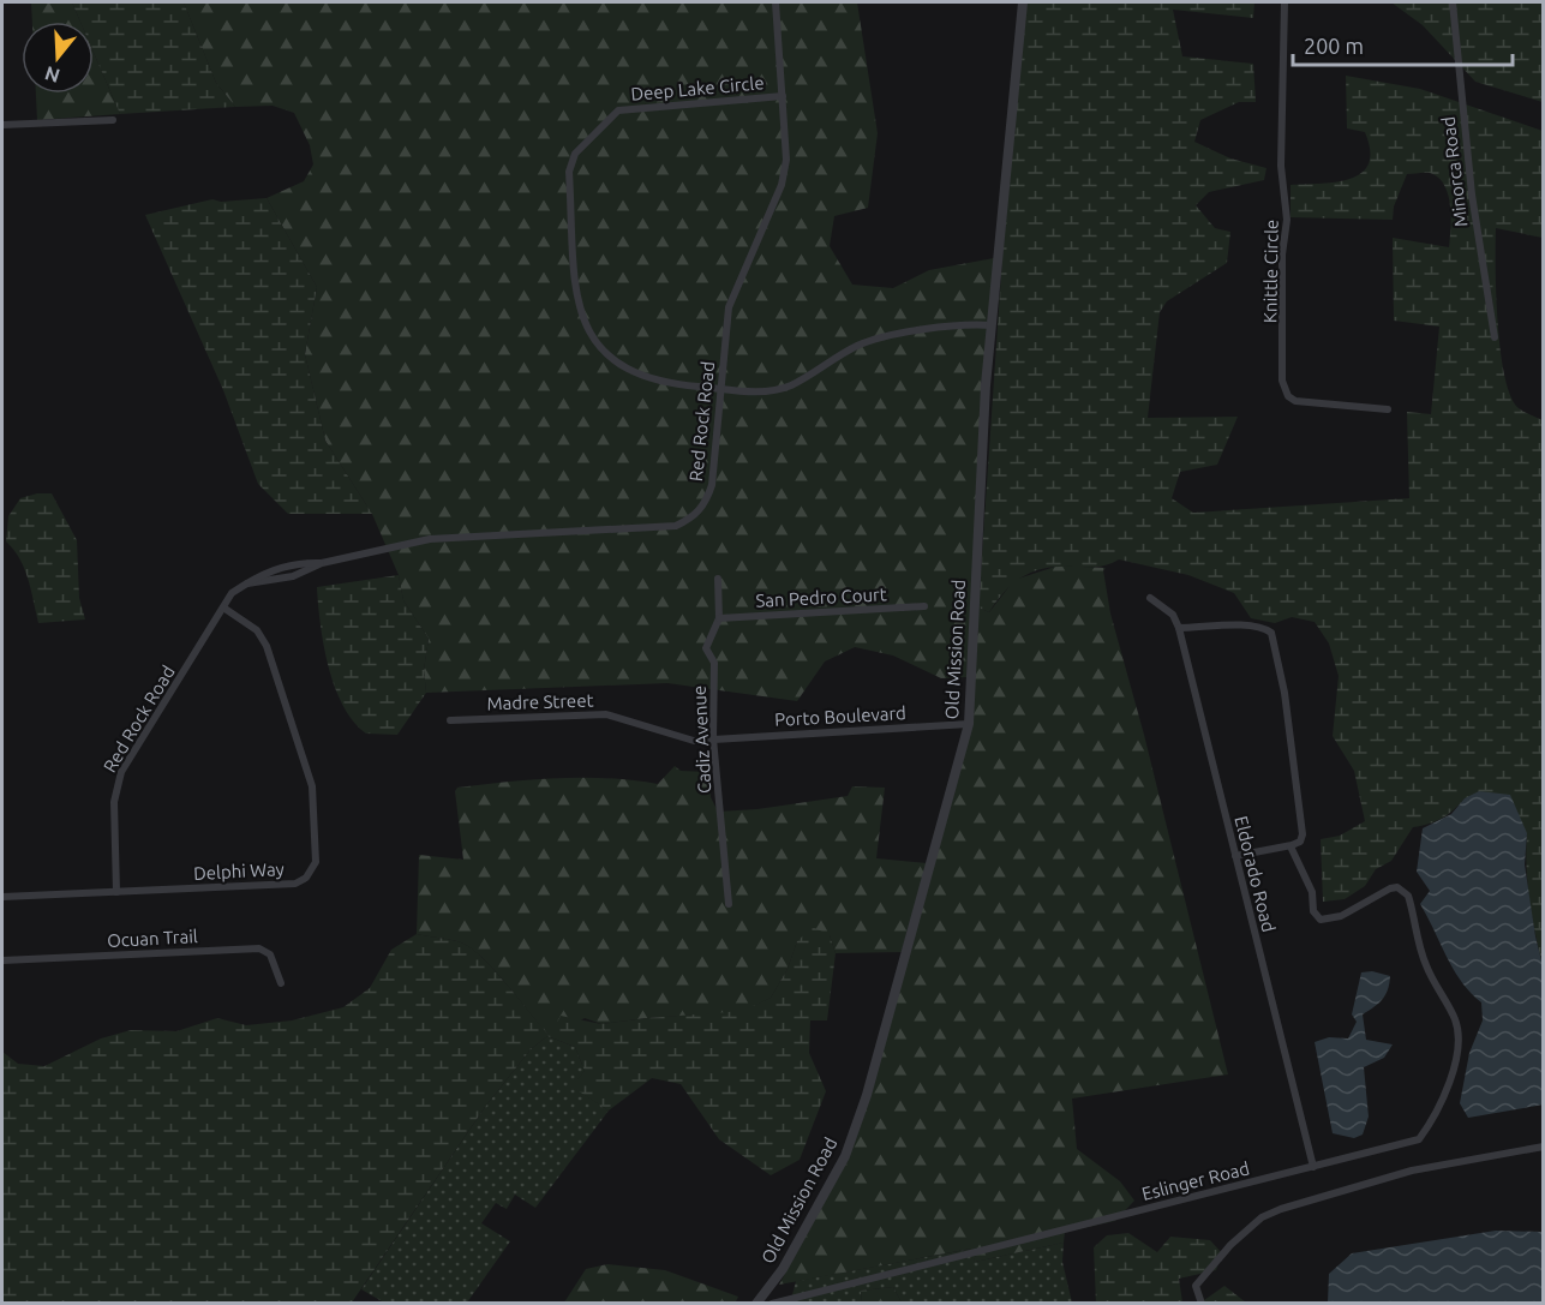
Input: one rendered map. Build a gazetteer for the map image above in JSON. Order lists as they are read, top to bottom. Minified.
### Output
{"streets":{"street":["Deep Lake Circle","Minorca Road","Knittle Circle","Red Rock Road","San Pedro Court","Old Mission Road","Madre Street","Porto Boulevard","Cadiz Avenue","Delphi Way","Eldorado Road","Ocuan Trail","Eslinger Road"]},"crossings":[["Deep Lake Circle","Red Rock Road"],["Deep Lake Circle","Old Mission Road"],["Red Rock Road","Delphi Way"],["San Pedro Court","Cadiz Avenue"],["Old Mission Road","Porto Boulevard"],["Madre Street","Porto Boulevard"],["Madre Street","Cadiz Avenue"],["Porto Boulevard","Cadiz Avenue"],["Eldorado Road","Eslinger Road"]],"scale_bar":"200 m","north":"bottom"}
